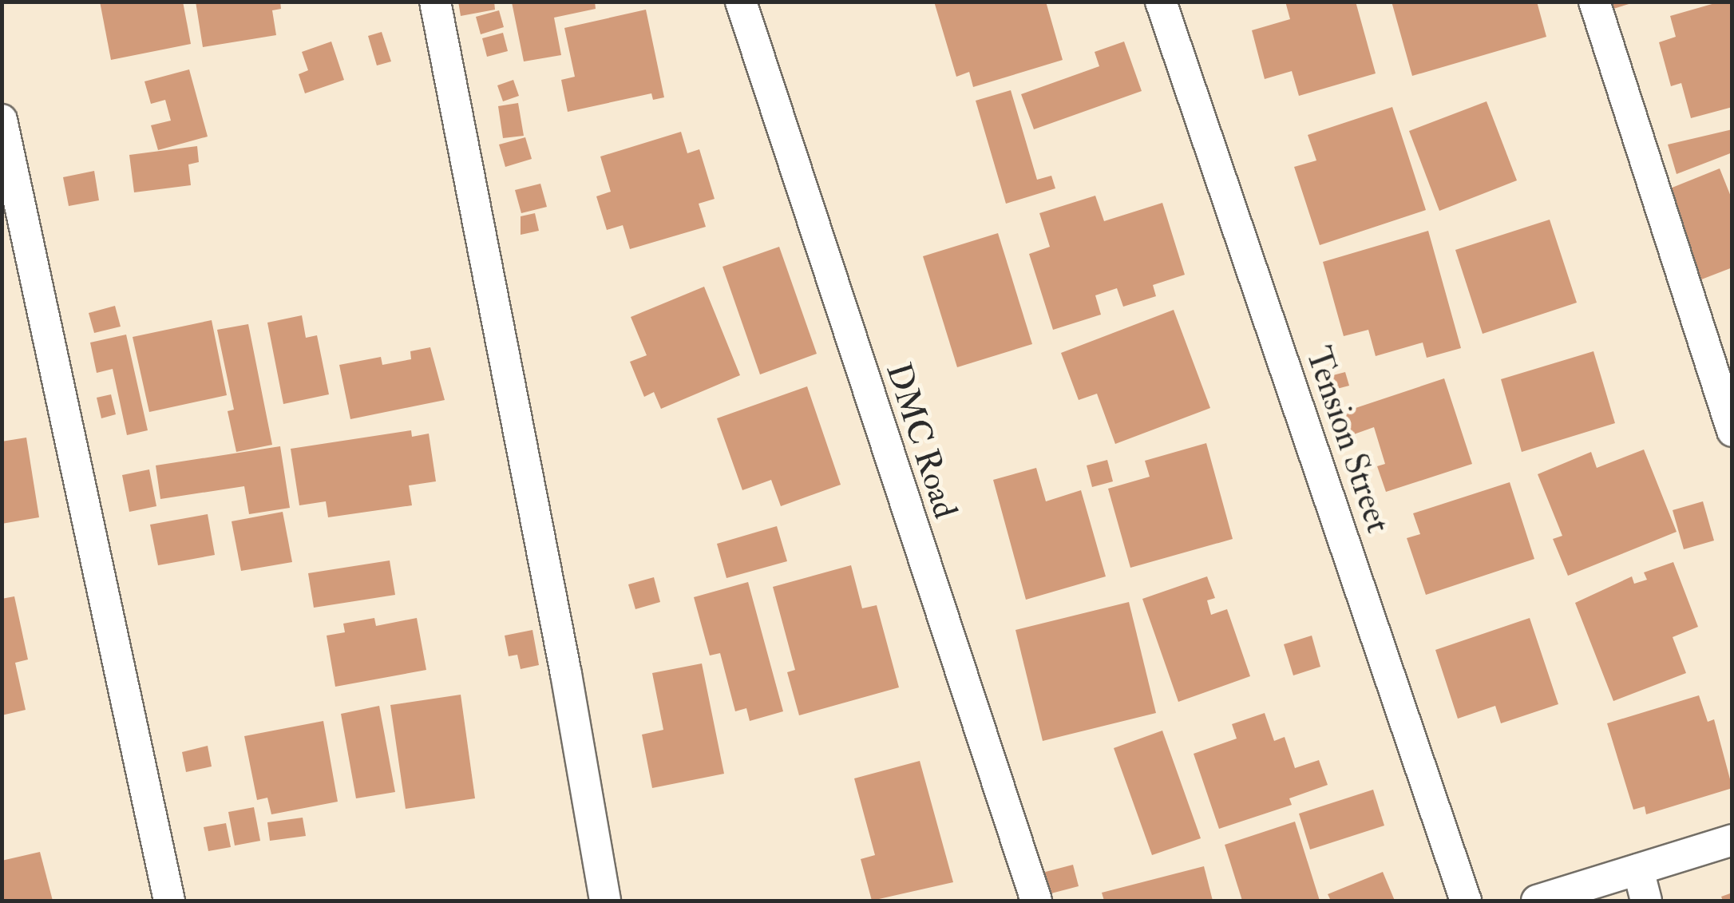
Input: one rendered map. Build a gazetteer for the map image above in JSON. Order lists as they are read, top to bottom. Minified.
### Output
{"streets":{"street":["Tension Street","DMC Road"]}}
